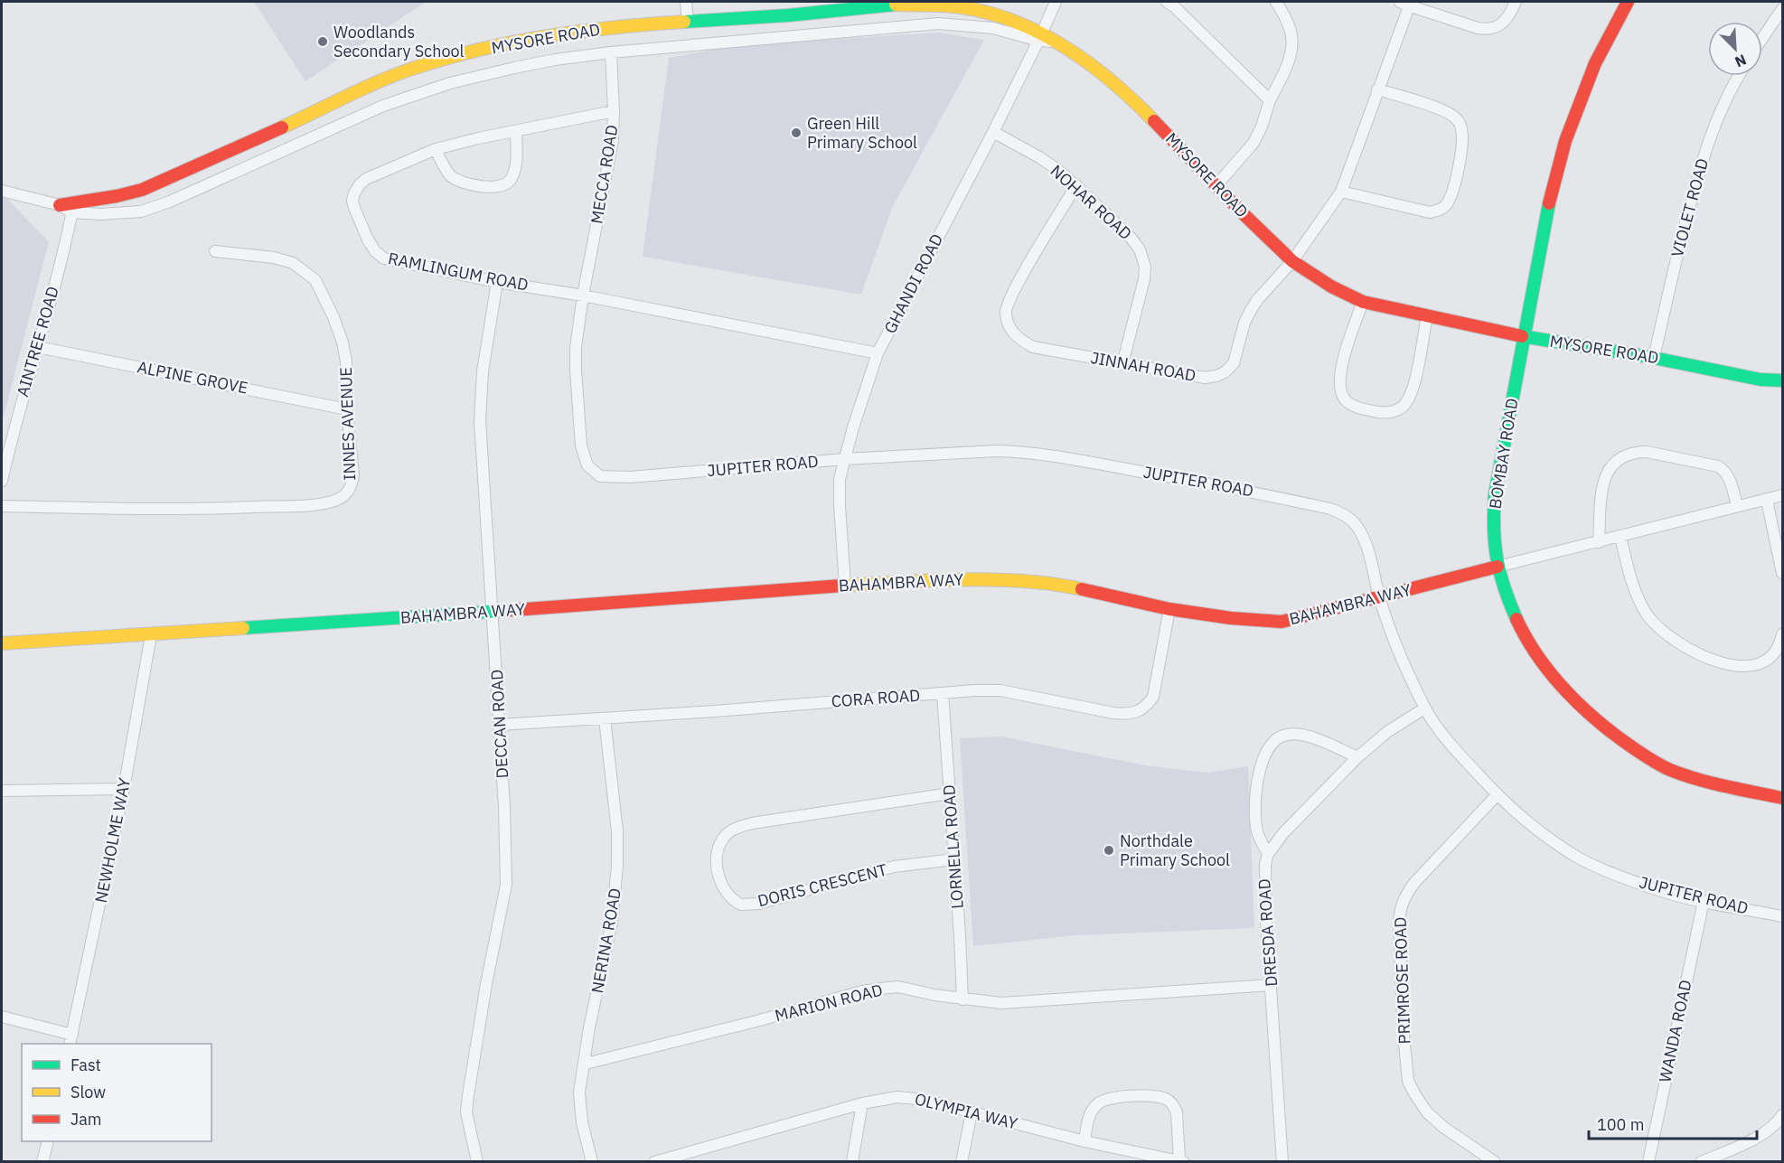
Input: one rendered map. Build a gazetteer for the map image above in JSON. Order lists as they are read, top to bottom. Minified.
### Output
{"streets":{"street":["MYSORE ROAD","MECCA ROAD","NOHAR ROAD","VIOLET ROAD","RAMLINGUM ROAD","GHANDI ROAD","AINTREE ROAD","JINNAH ROAD","ALPINE GROVE","INNES AVENUE","BOMBAY ROAD","JUPITER ROAD","BAHAMBRA WAY","CORA ROAD","DECCAN ROAD","NEWHOLME WAY","LORNELLA ROAD","DORIS CRESCENT","DRESDA ROAD","NERINA ROAD","PRIMROSE ROAD","MARION ROAD","WANDA ROAD","OLYMPIA WAY"]},"crossings":[["MYSORE ROAD","MECCA ROAD"],["MYSORE ROAD","VIOLET ROAD"],["MYSORE ROAD","GHANDI ROAD"],["MYSORE ROAD","AINTREE ROAD"],["MYSORE ROAD","JINNAH ROAD"],["MYSORE ROAD","BOMBAY ROAD"],["MECCA ROAD","RAMLINGUM ROAD"],["MECCA ROAD","JUPITER ROAD"],["NOHAR ROAD","GHANDI ROAD"],["NOHAR ROAD","JINNAH ROAD"],["RAMLINGUM ROAD","GHANDI ROAD"],["RAMLINGUM ROAD","JUPITER ROAD"],["RAMLINGUM ROAD","DECCAN ROAD"],["GHANDI ROAD","JUPITER ROAD"],["GHANDI ROAD","BAHAMBRA WAY"],["AINTREE ROAD","ALPINE GROVE"],["ALPINE GROVE","INNES AVENUE"],["BOMBAY ROAD","BAHAMBRA WAY"],["JUPITER ROAD","BAHAMBRA WAY"],["JUPITER ROAD","PRIMROSE ROAD"],["JUPITER ROAD","WANDA ROAD"],["BAHAMBRA WAY","CORA ROAD"],["BAHAMBRA WAY","DECCAN ROAD"],["BAHAMBRA WAY","NEWHOLME WAY"],["CORA ROAD","DECCAN ROAD"],["CORA ROAD","LORNELLA ROAD"],["CORA ROAD","NERINA ROAD"],["LORNELLA ROAD","DORIS CRESCENT"],["LORNELLA ROAD","MARION ROAD"],["DRESDA ROAD","MARION ROAD"],["NERINA ROAD","MARION ROAD"]],"places":["Woodlands Secondary School","Green Hill Primary School","Northdale Primary School"],"legend":["Fast","Slow","Jam"],"scale_bar":"100 m","north":"bottom right"}
